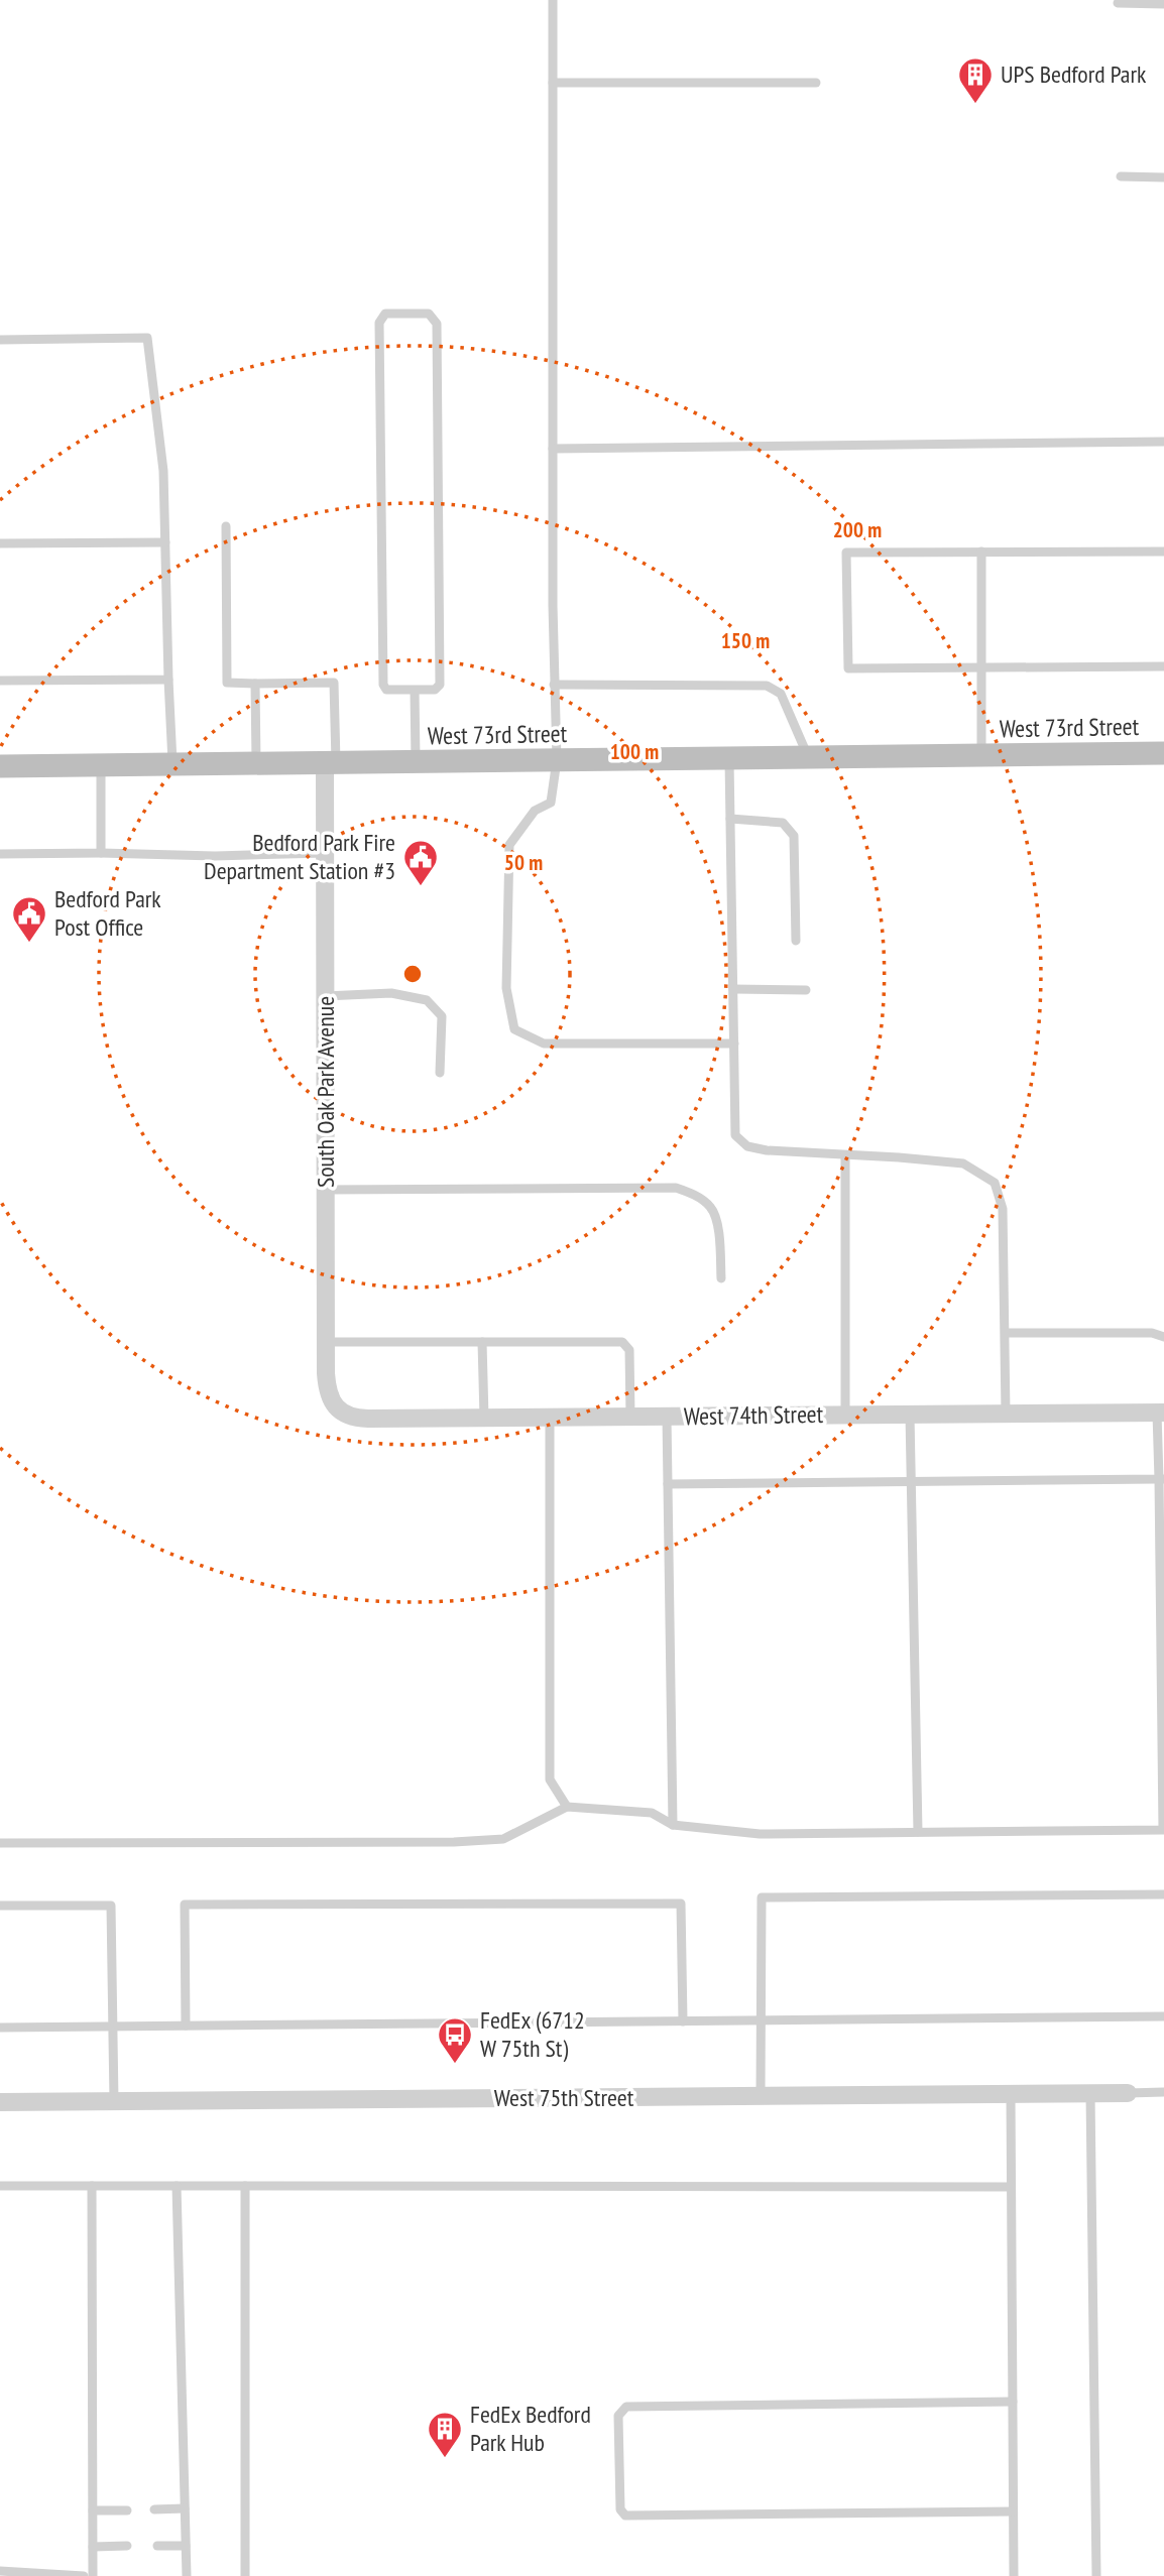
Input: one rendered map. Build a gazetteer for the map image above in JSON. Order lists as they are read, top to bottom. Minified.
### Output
{"streets":{"street":["West 73rd Street","South Oak Park Avenue","West 74th Street","West 75th Street"]},"crossings":[["West 73rd Street","South Oak Park Avenue"],["South Oak Park Avenue","West 74th Street"]],"places":{"building":["UPS Bedford Park","FedEx Bedford Park Hub"],"public building":["Bedford Park Fire Department Station #3","Bedford Park Post Office"],"bus stop":["FedEx (6712 W 75th St)"]},"rings":["200 m","150 m","100 m","50 m"]}
